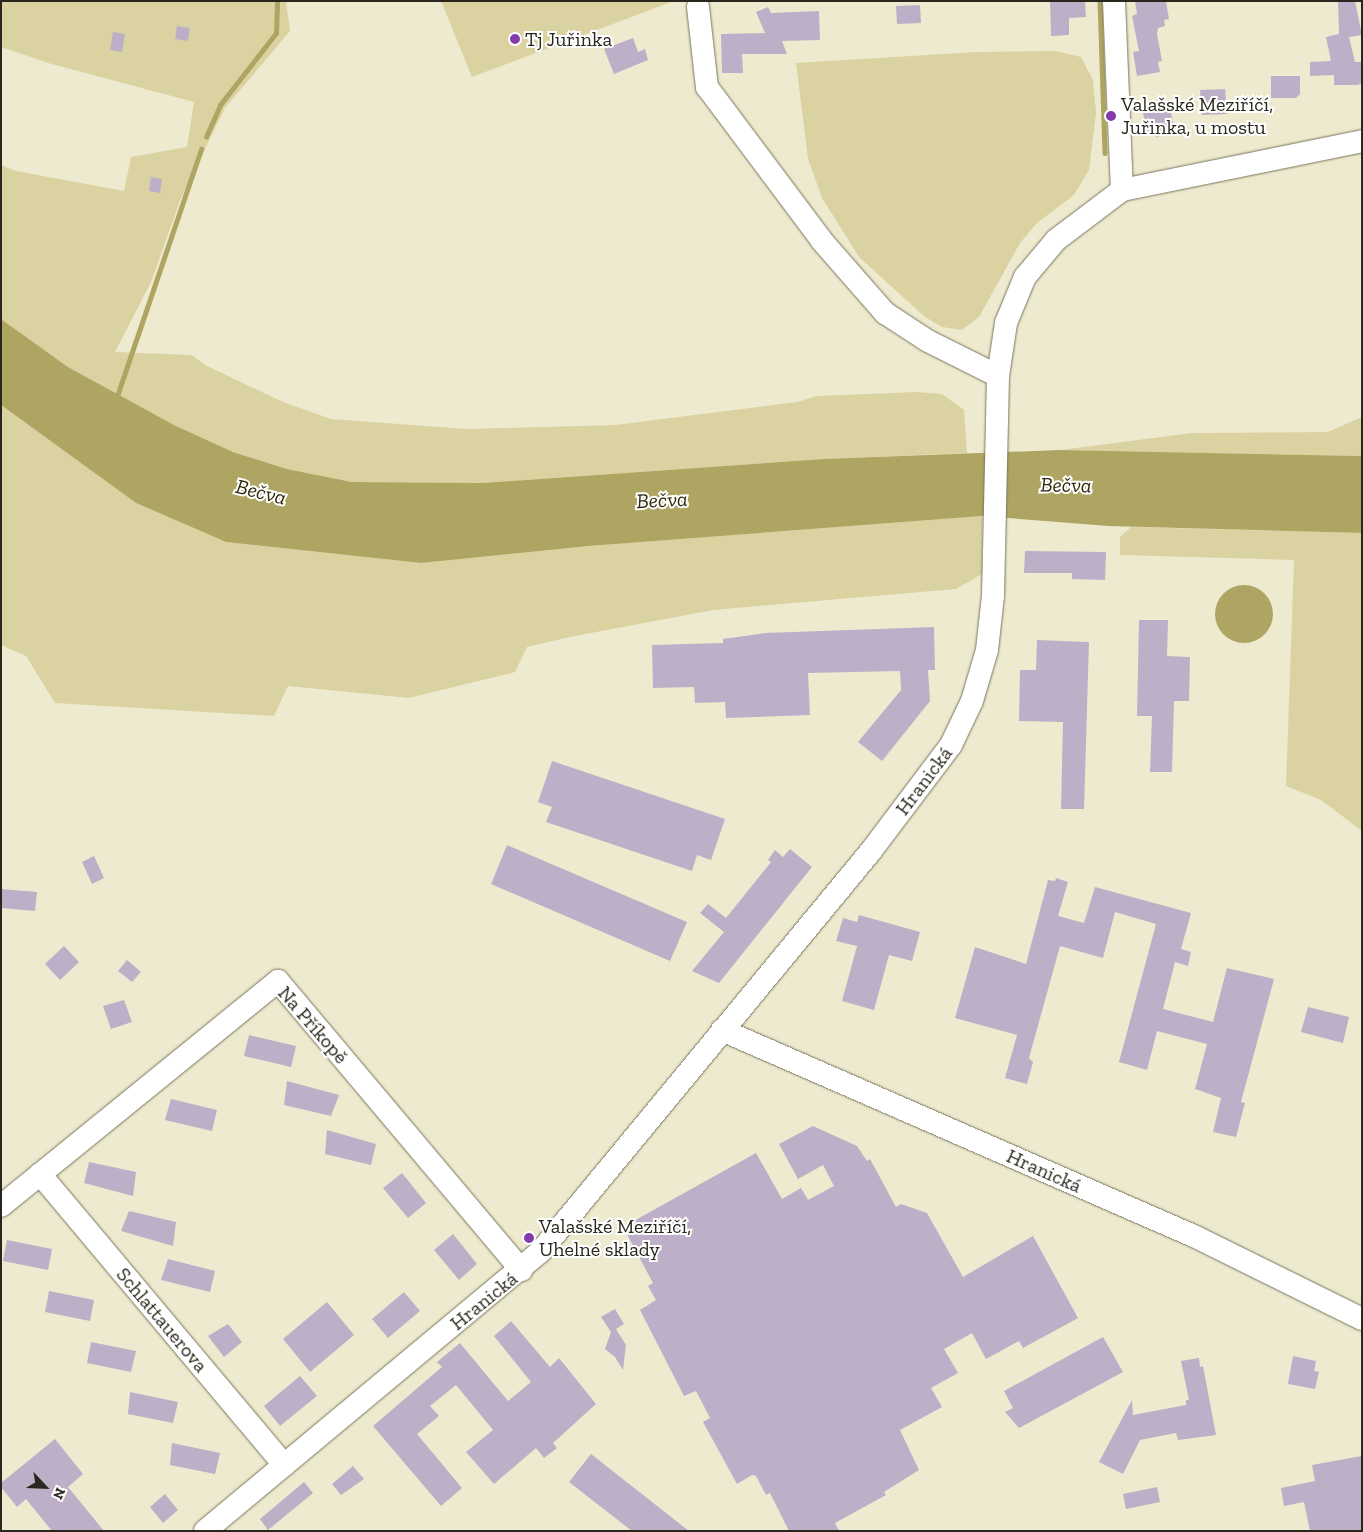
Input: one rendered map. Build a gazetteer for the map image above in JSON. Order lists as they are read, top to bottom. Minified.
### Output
{"streets":{"street":["Hranická","Na Příkopě","Schlattauerova"]},"crossings":[["Hranická","Na Příkopě"],["Hranická","Schlattauerova"],["Na Příkopě","Schlattauerova"]],"water":["Bečva"],"places":["Tj Juřinka","Valašské Meziříčí, Juřinka, u mostu","Valašské Meziříčí, Uhelné sklady"],"north":"bottom right"}
